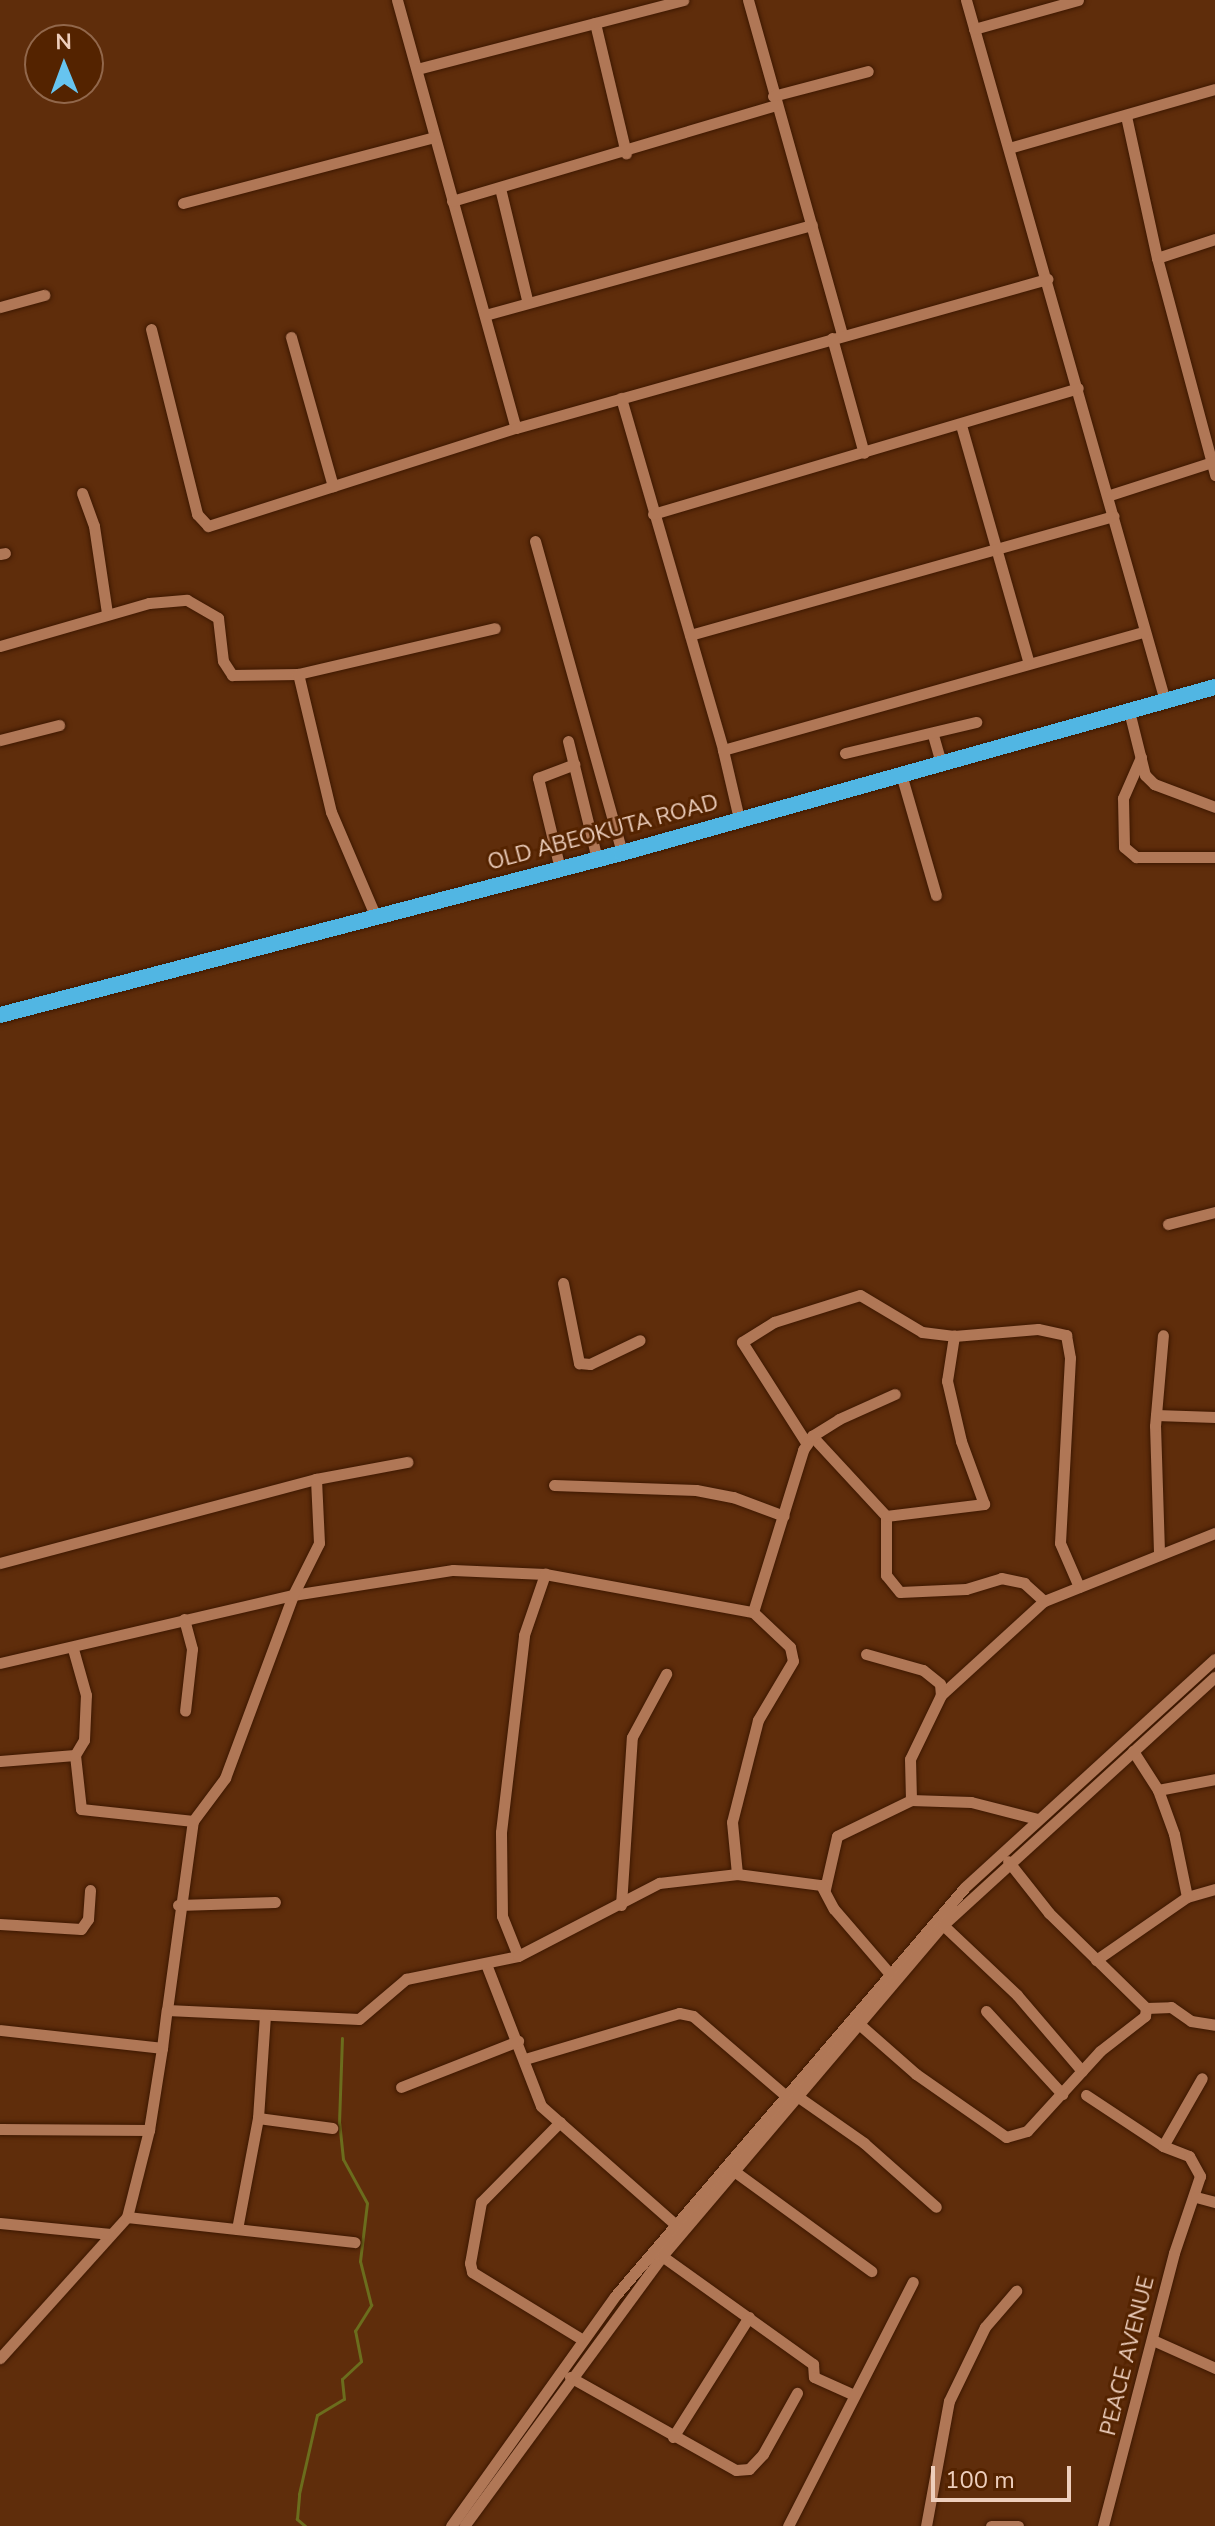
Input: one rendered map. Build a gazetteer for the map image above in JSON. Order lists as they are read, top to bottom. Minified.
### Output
{"streets":{"highway":["OLD ABEOKUTA ROAD"],"street":["PEACE AVENUE"]},"scale_bar":"100 m","north":"top"}
